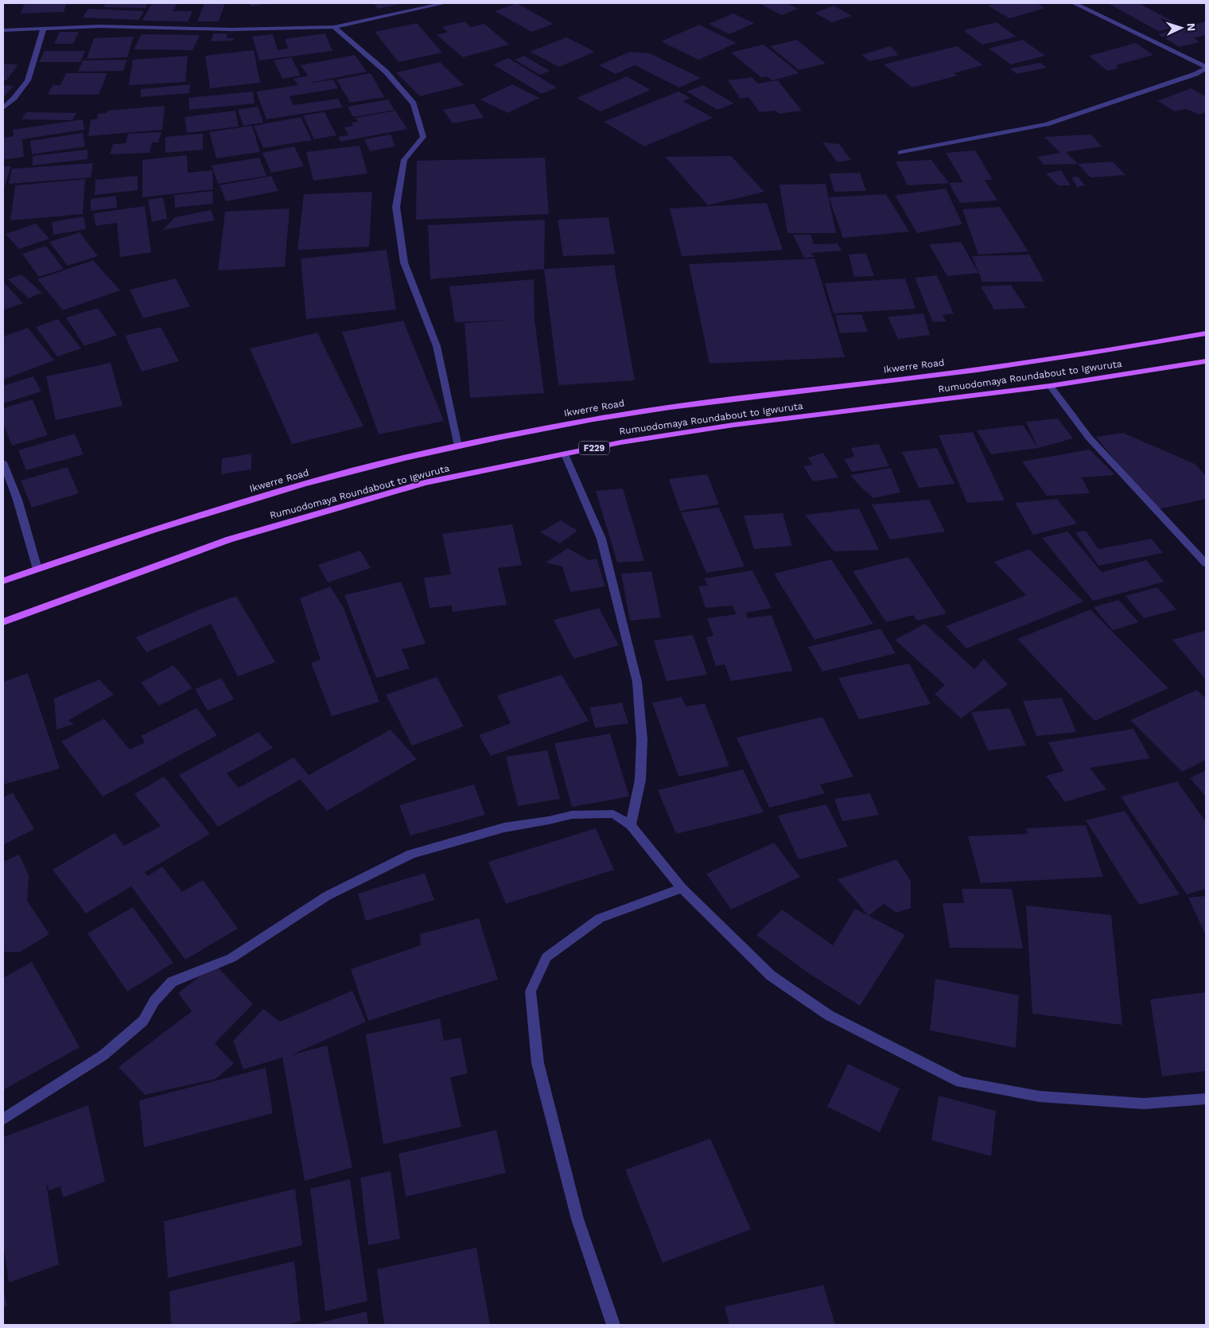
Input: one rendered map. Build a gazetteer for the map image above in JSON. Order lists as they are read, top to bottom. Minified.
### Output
{"streets":{"main road":["Ikwerre Road","Rumuodomaya Roundabout to Igwuruta","F229"]},"north":"right"}
